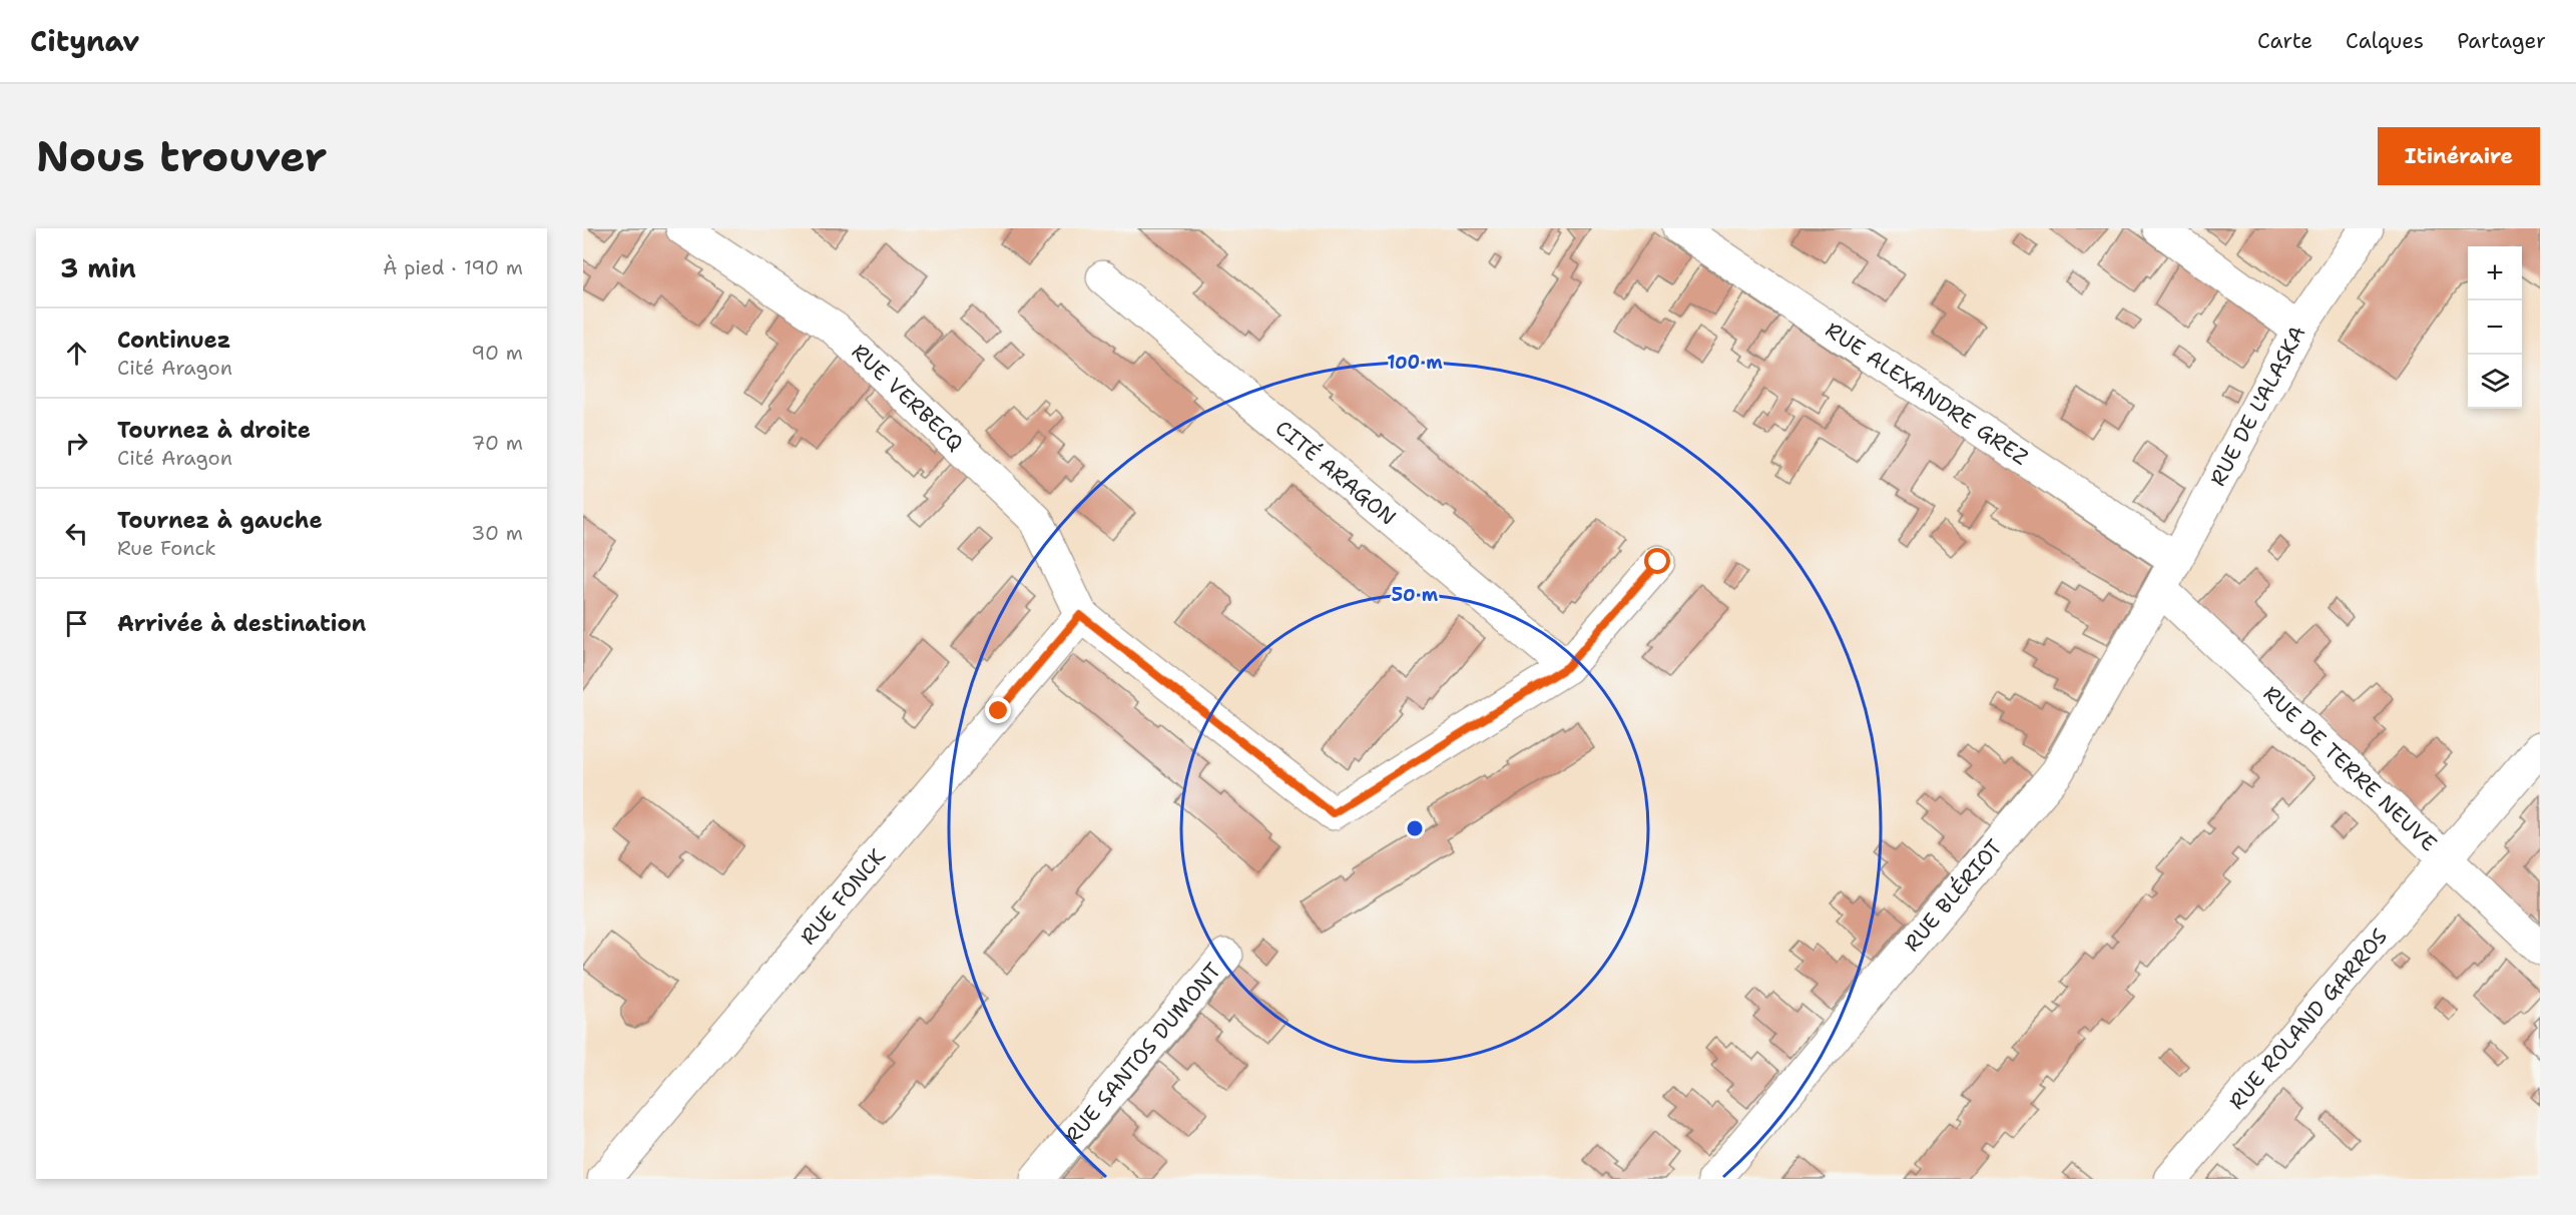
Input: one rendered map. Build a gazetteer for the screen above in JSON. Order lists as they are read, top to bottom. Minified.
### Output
{"streets":{"street":["RUE ALEXANDRE GREZ","RUE VERBECQ","RUE DE L'ALASKA","CITÉ ARAGON","RUE DE TERRE NEUVE","RUE BLÉRIOT","RUE FONCK","RUE ROLAND GARROS","RUE SANTOS DUMONT"]},"crossings":[["RUE ALEXANDRE GREZ","RUE DE L'ALASKA"],["RUE VERBECQ","RUE FONCK"],["RUE DE L'ALASKA","RUE DE TERRE NEUVE"],["RUE DE L'ALASKA","RUE BLÉRIOT"],["RUE DE TERRE NEUVE","RUE BLÉRIOT"],["RUE DE TERRE NEUVE","RUE ROLAND GARROS"]],"page":{"header":"Citynav","nav":["Carte","Calques","Partager"],"buttons":"Itinéraire","title":"Nous trouver","heading":["3 min","À pied · 190 m"],"map_buttons":["+","−"],"list":[["Continuez","Cité Aragon","90 m"],["Tournez à droite","Cité Aragon","70 m"],["Tournez à gauche","Rue Fonck","30 m"],"Arrivée à destination"]},"rings":["100 m","50 m"]}
